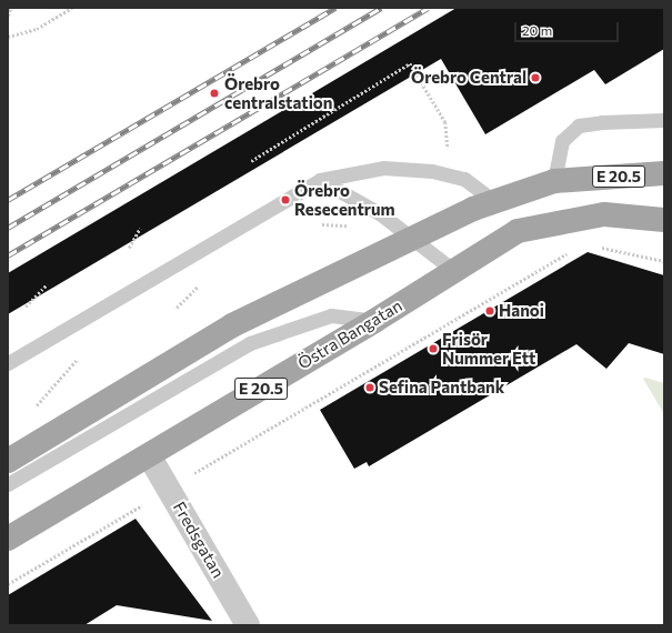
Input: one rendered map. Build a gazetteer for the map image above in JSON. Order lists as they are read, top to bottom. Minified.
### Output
{"streets":{"main road":["E 20.5","Östra Bangatan"],"street":["Fredsgatan"]},"crossings":[["Östra Bangatan","Fredsgatan"]],"places":["Örebro Central","Örebro centralstation","Örebro Resecentrum","Hanoi","Frisör Nummer Ett","Sefina Pantbank"],"scale_bar":"20 m"}
